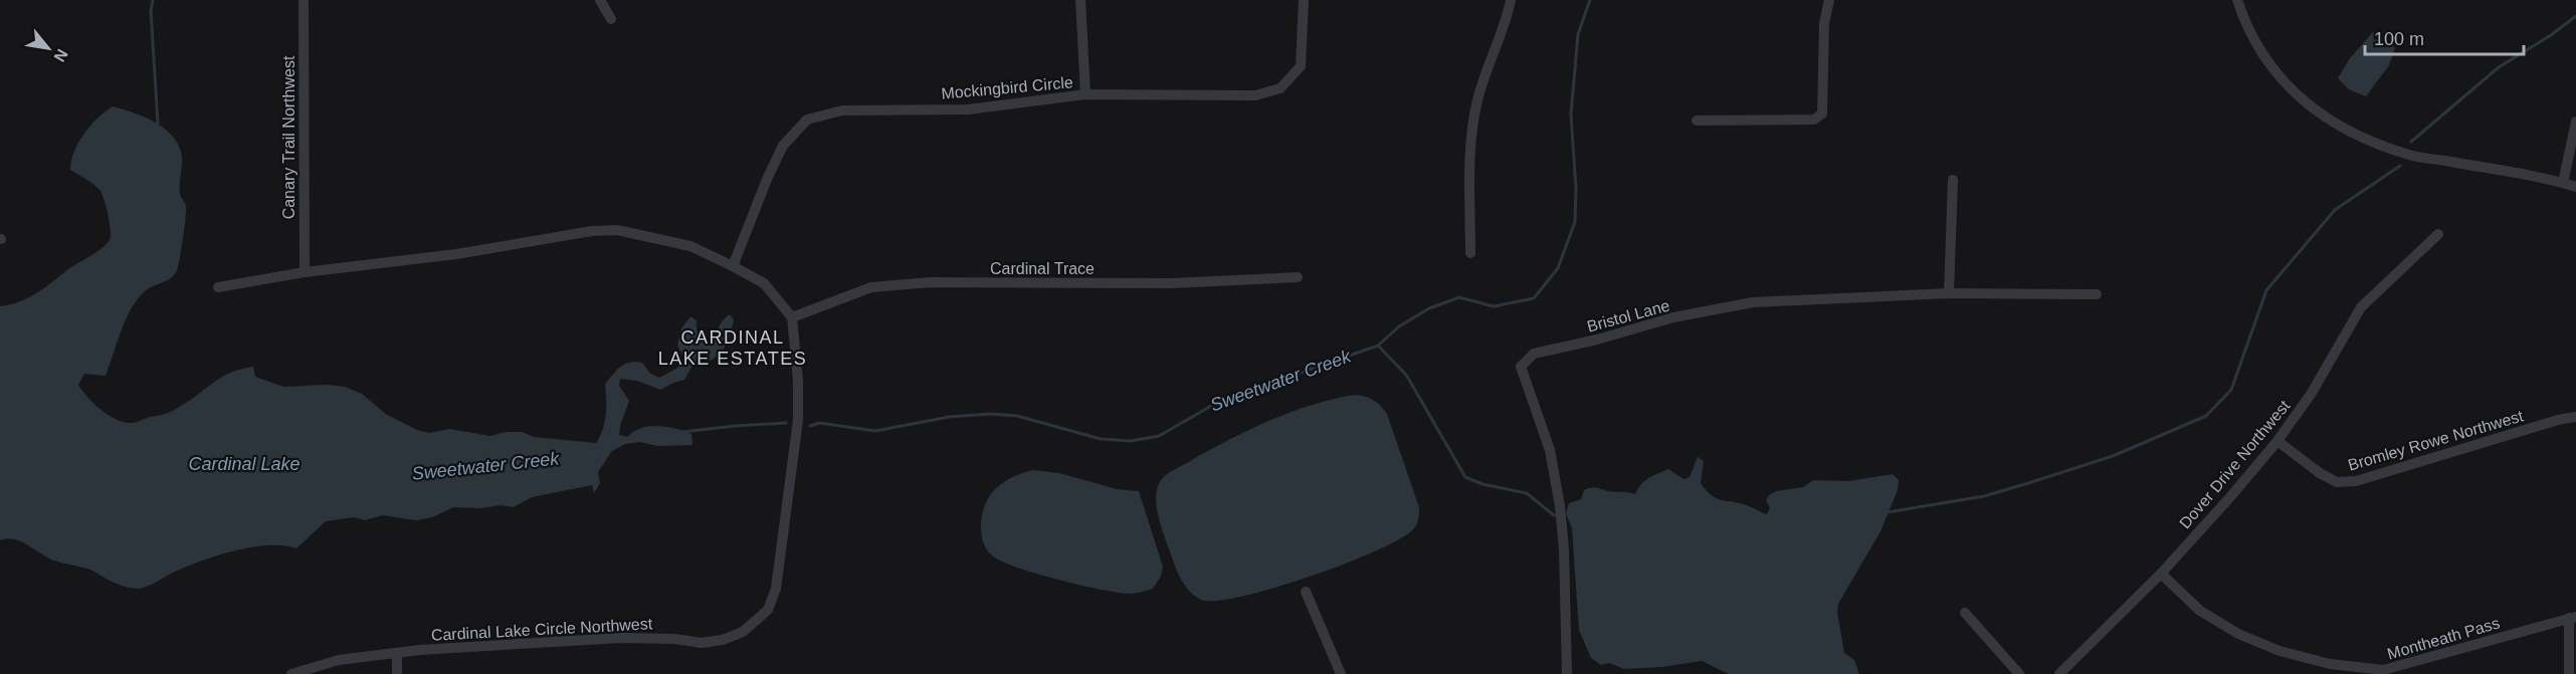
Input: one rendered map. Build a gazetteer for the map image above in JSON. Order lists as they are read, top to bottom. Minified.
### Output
{"streets":{"street":["Mockingbird Circle","Canary Trail Northwest","Cardinal Trace","Bristol Lane","Bromley Rowe Northwest","Dover Drive Northwest","Cardinal Lake Circle Northwest","Montheath Pass"]},"crossings":[["Cardinal Trace","Cardinal Lake Circle Northwest"],["Bromley Rowe Northwest","Dover Drive Northwest"],["Dover Drive Northwest","Montheath Pass"]],"districts":["CARDINAL LAKE ESTATES"],"water":["Sweetwater Creek","Cardinal Lake"],"scale_bar":"100 m","north":"bottom right"}
